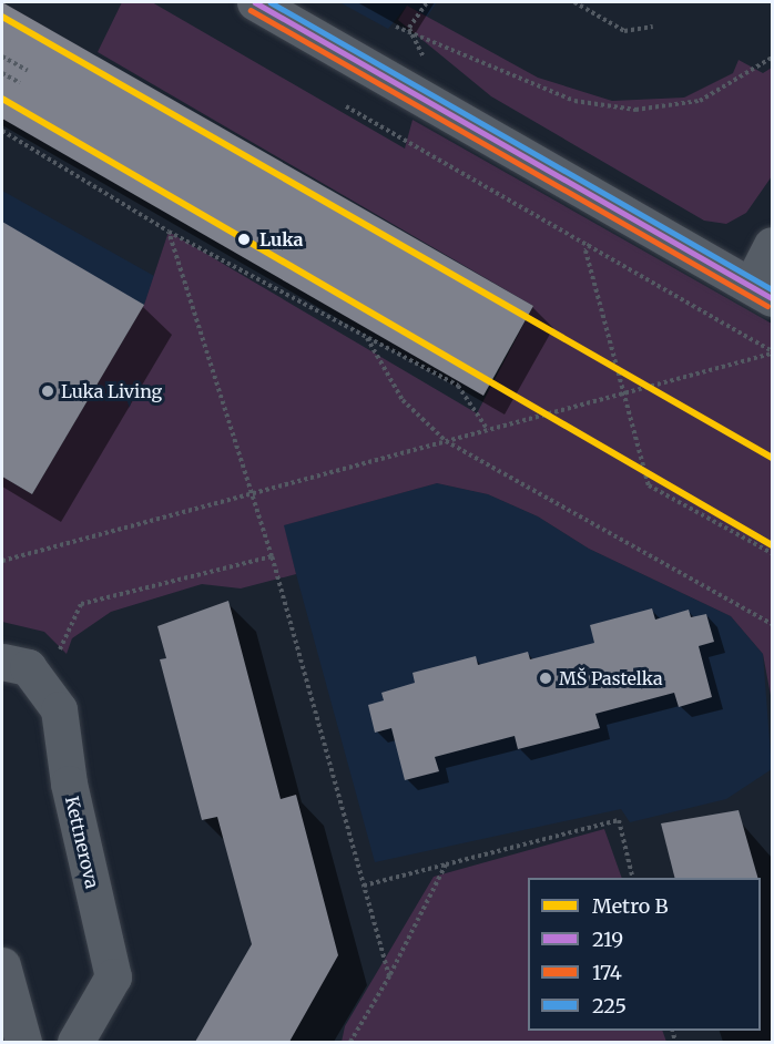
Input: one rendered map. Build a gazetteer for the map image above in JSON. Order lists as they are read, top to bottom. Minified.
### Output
{"streets":{"street":["Kettnerova"]},"places":["Luka","Luka Living","MŠ Pastelka"],"lines":["transit line 219","transit line 225","transit line 174","metro line B"],"legend":["Metro B","219","174","225"]}
